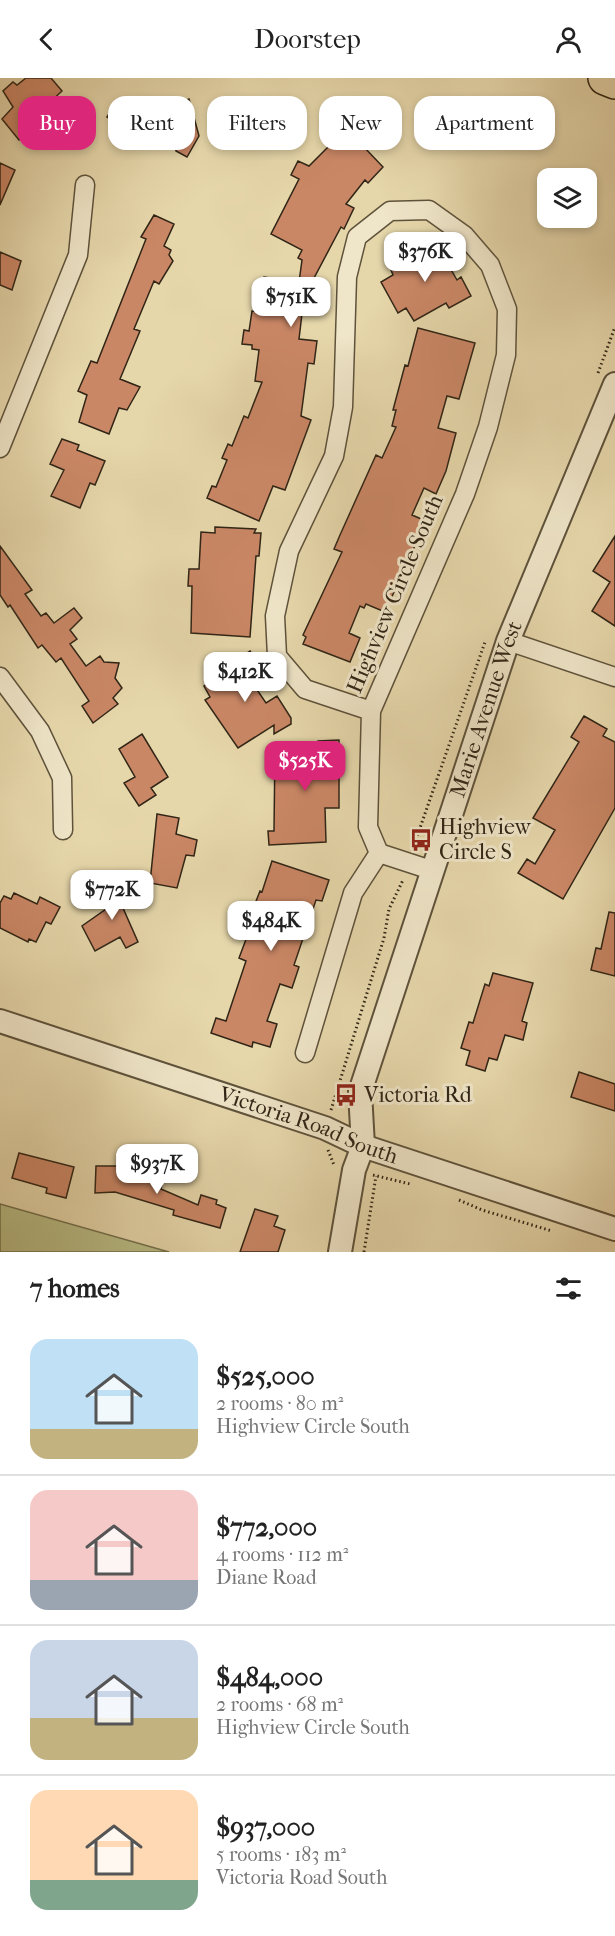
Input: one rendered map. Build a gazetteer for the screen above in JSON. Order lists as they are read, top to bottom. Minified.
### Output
{"streets":{"street":["Highview Circle South","Marie Avenue West","Victoria Road South"]},"crossings":[["Marie Avenue West","Victoria Road South"]],"places":{"bus stop":["Highview Circle S","Victoria Rd"]},"page":{"header":"Doorstep","chip":["Buy","Rent","Filters","New","Apartment"],"price":["$376K","$751K","$412K","$525K","$772K","$484K","$937K"],"heading":"7 homes","list":[{"name":"$525,000","note":"2 rooms · 80 m² · Highview Circle South"},{"name":"$772,000","note":"4 rooms · 112 m² · Diane Road"},{"name":"$484,000","note":"2 rooms · 68 m² · Highview Circle South"},{"name":"$937,000","note":"5 rooms · 183 m² · Victoria Road South"}]}}
